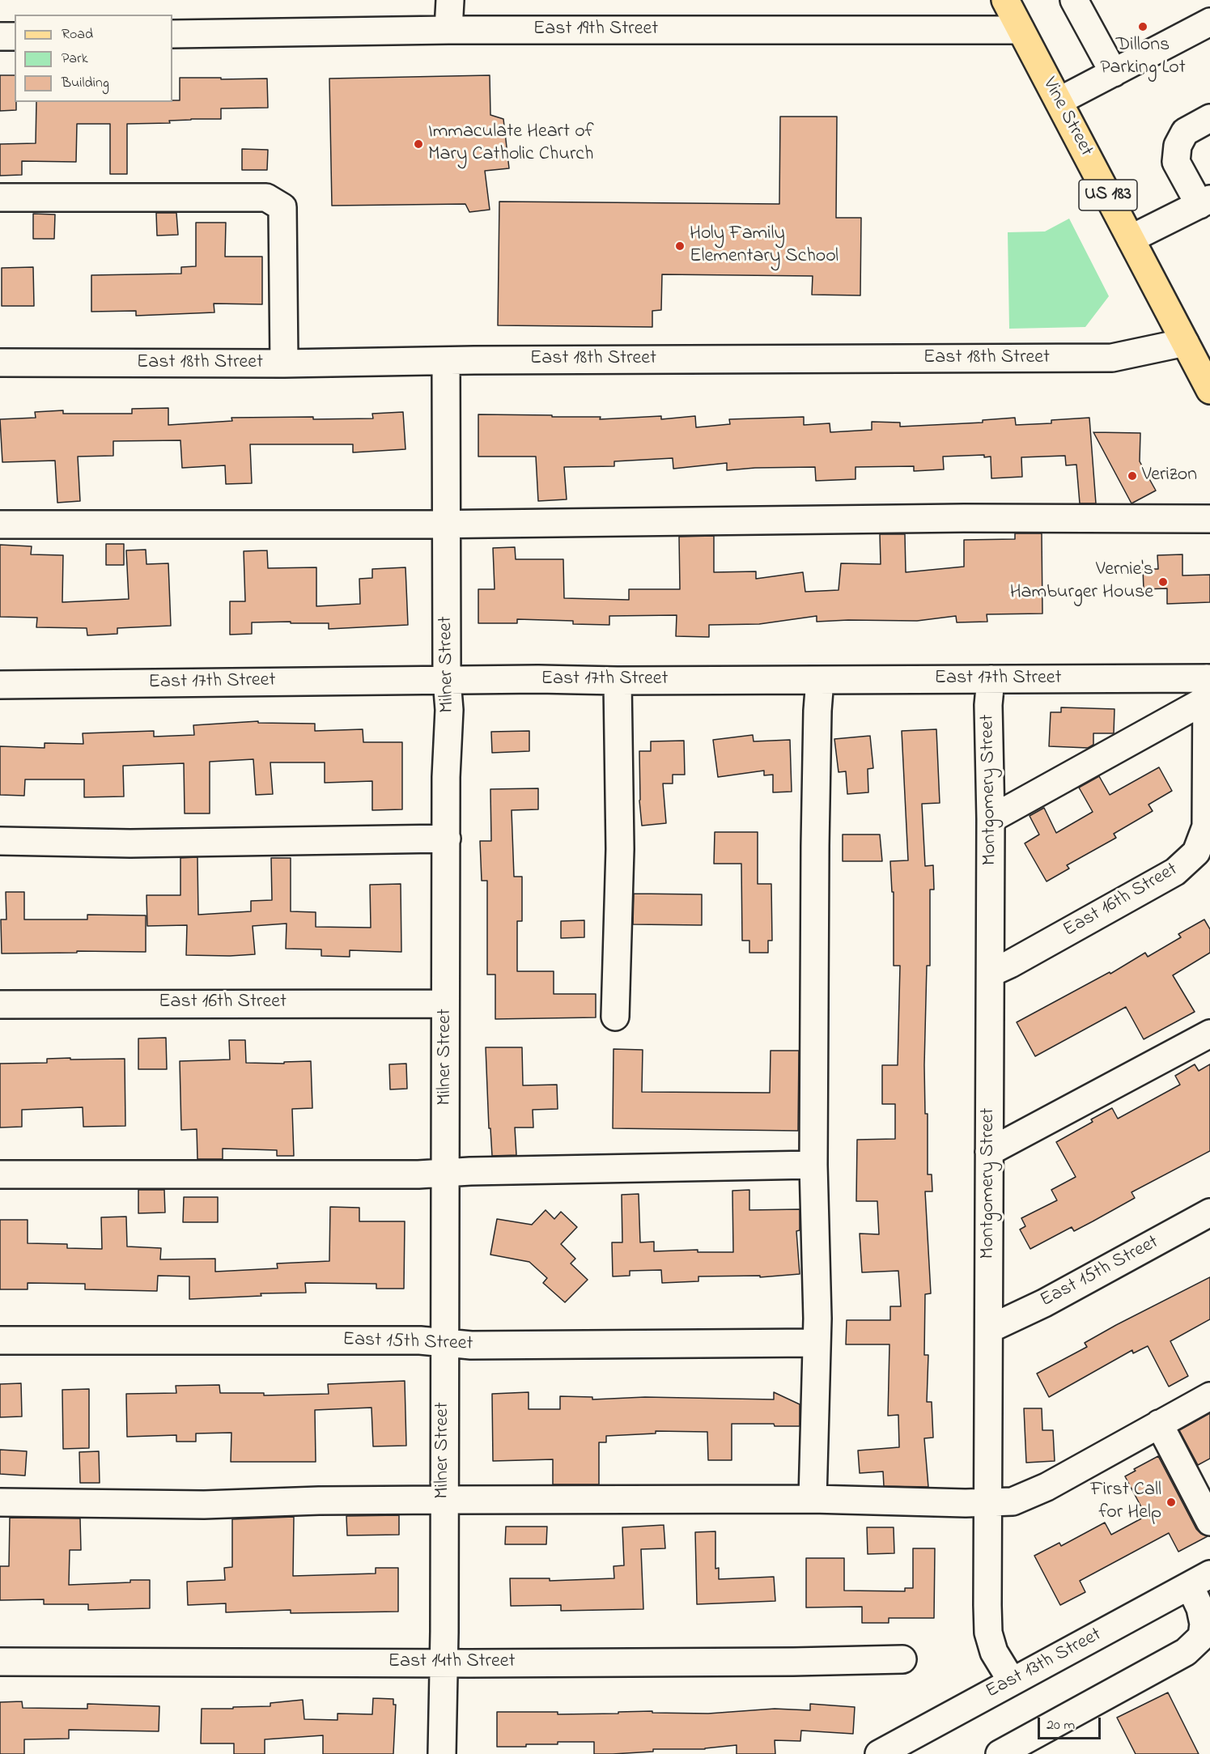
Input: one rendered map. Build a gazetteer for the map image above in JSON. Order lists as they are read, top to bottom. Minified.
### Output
{"streets":{"main road":["Vine Street","US 183"],"street":["East 19th Street","East 18th Street","Milner Street","East 17th Street","Montgomery Street","East 16th Street","East 15th Street","East 14th Street","East 13th Street"]},"crossings":[["East 19th Street","Vine Street"],["Vine Street","East 18th Street"],["East 18th Street","Milner Street"],["Milner Street","East 17th Street"],["Milner Street","East 16th Street"],["Milner Street","East 15th Street"],["Milner Street","East 14th Street"],["East 17th Street","Montgomery Street"],["East 17th Street","East 16th Street"],["Montgomery Street","East 16th Street"],["Montgomery Street","East 15th Street"],["Montgomery Street","East 13th Street"]],"places":["Dillons Parking Lot","Immaculate Heart of Mary Catholic Church","Holy Family Elementary School","Verizon","Vernie's Hamburger House","First Call for Help"],"legend":["Road","Park","Building"],"scale_bar":"20 m"}
